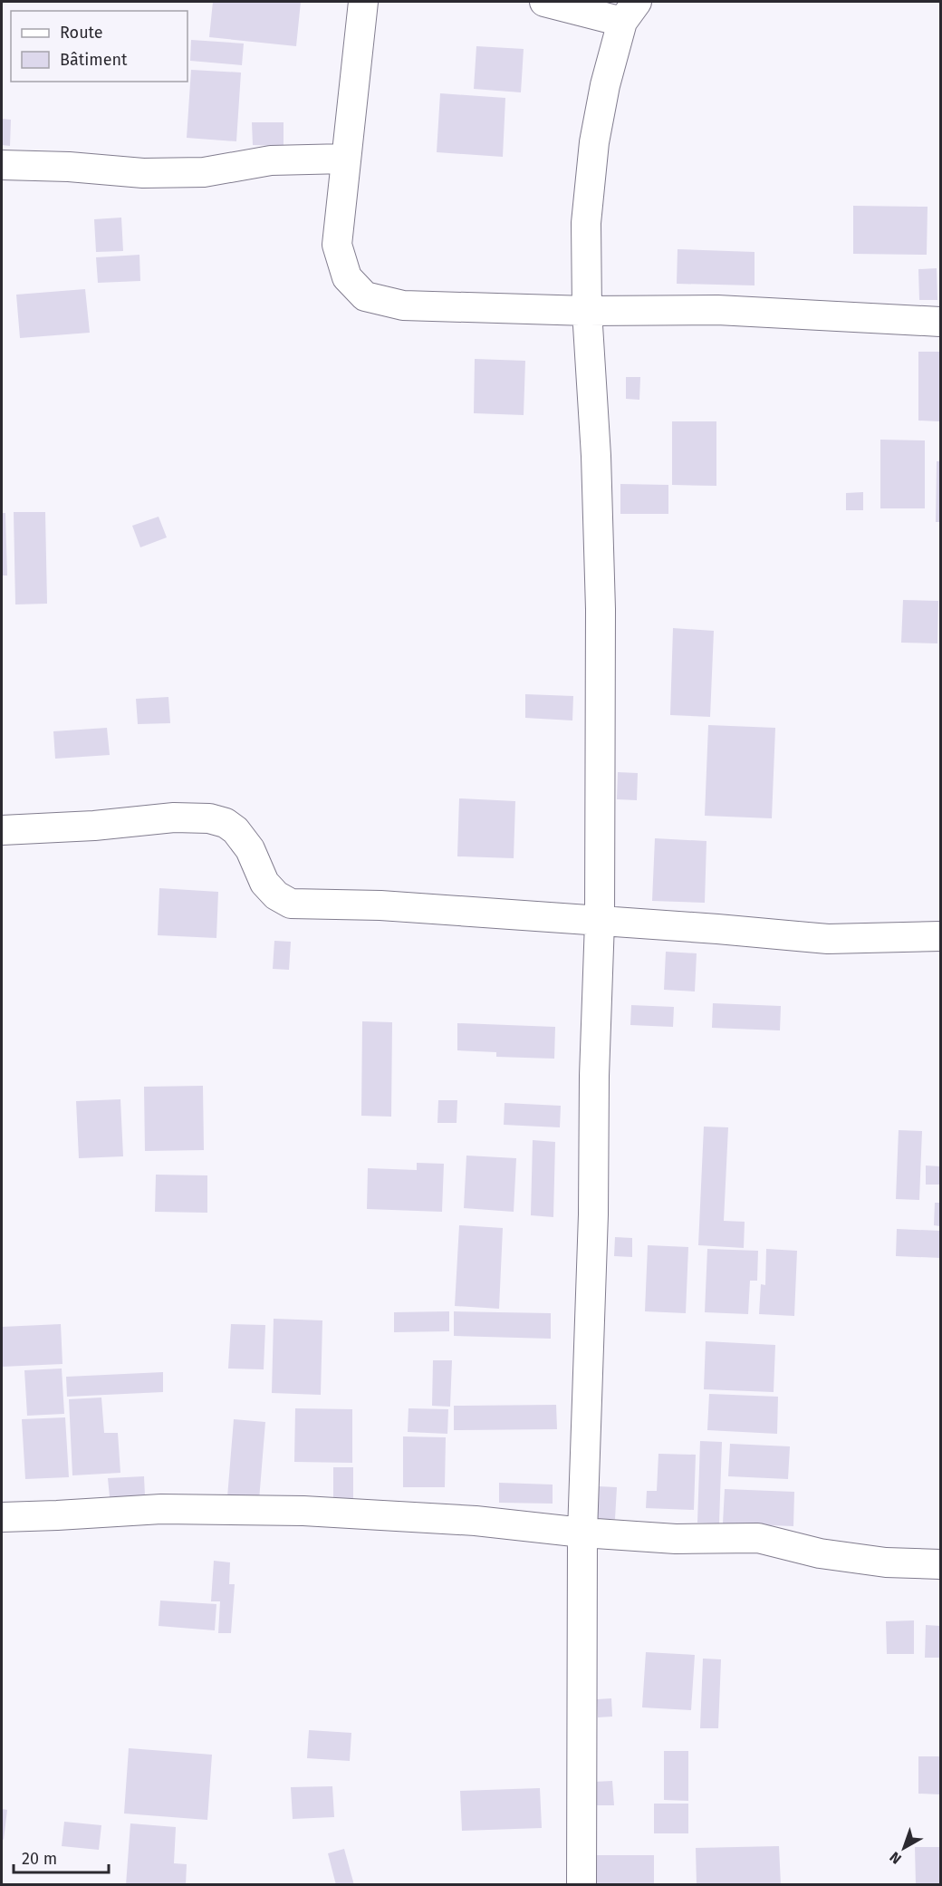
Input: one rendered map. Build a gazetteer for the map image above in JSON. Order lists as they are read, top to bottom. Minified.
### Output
{"legend":["Route","Bâtiment"],"scale_bar":"20 m","north":"bottom left"}
